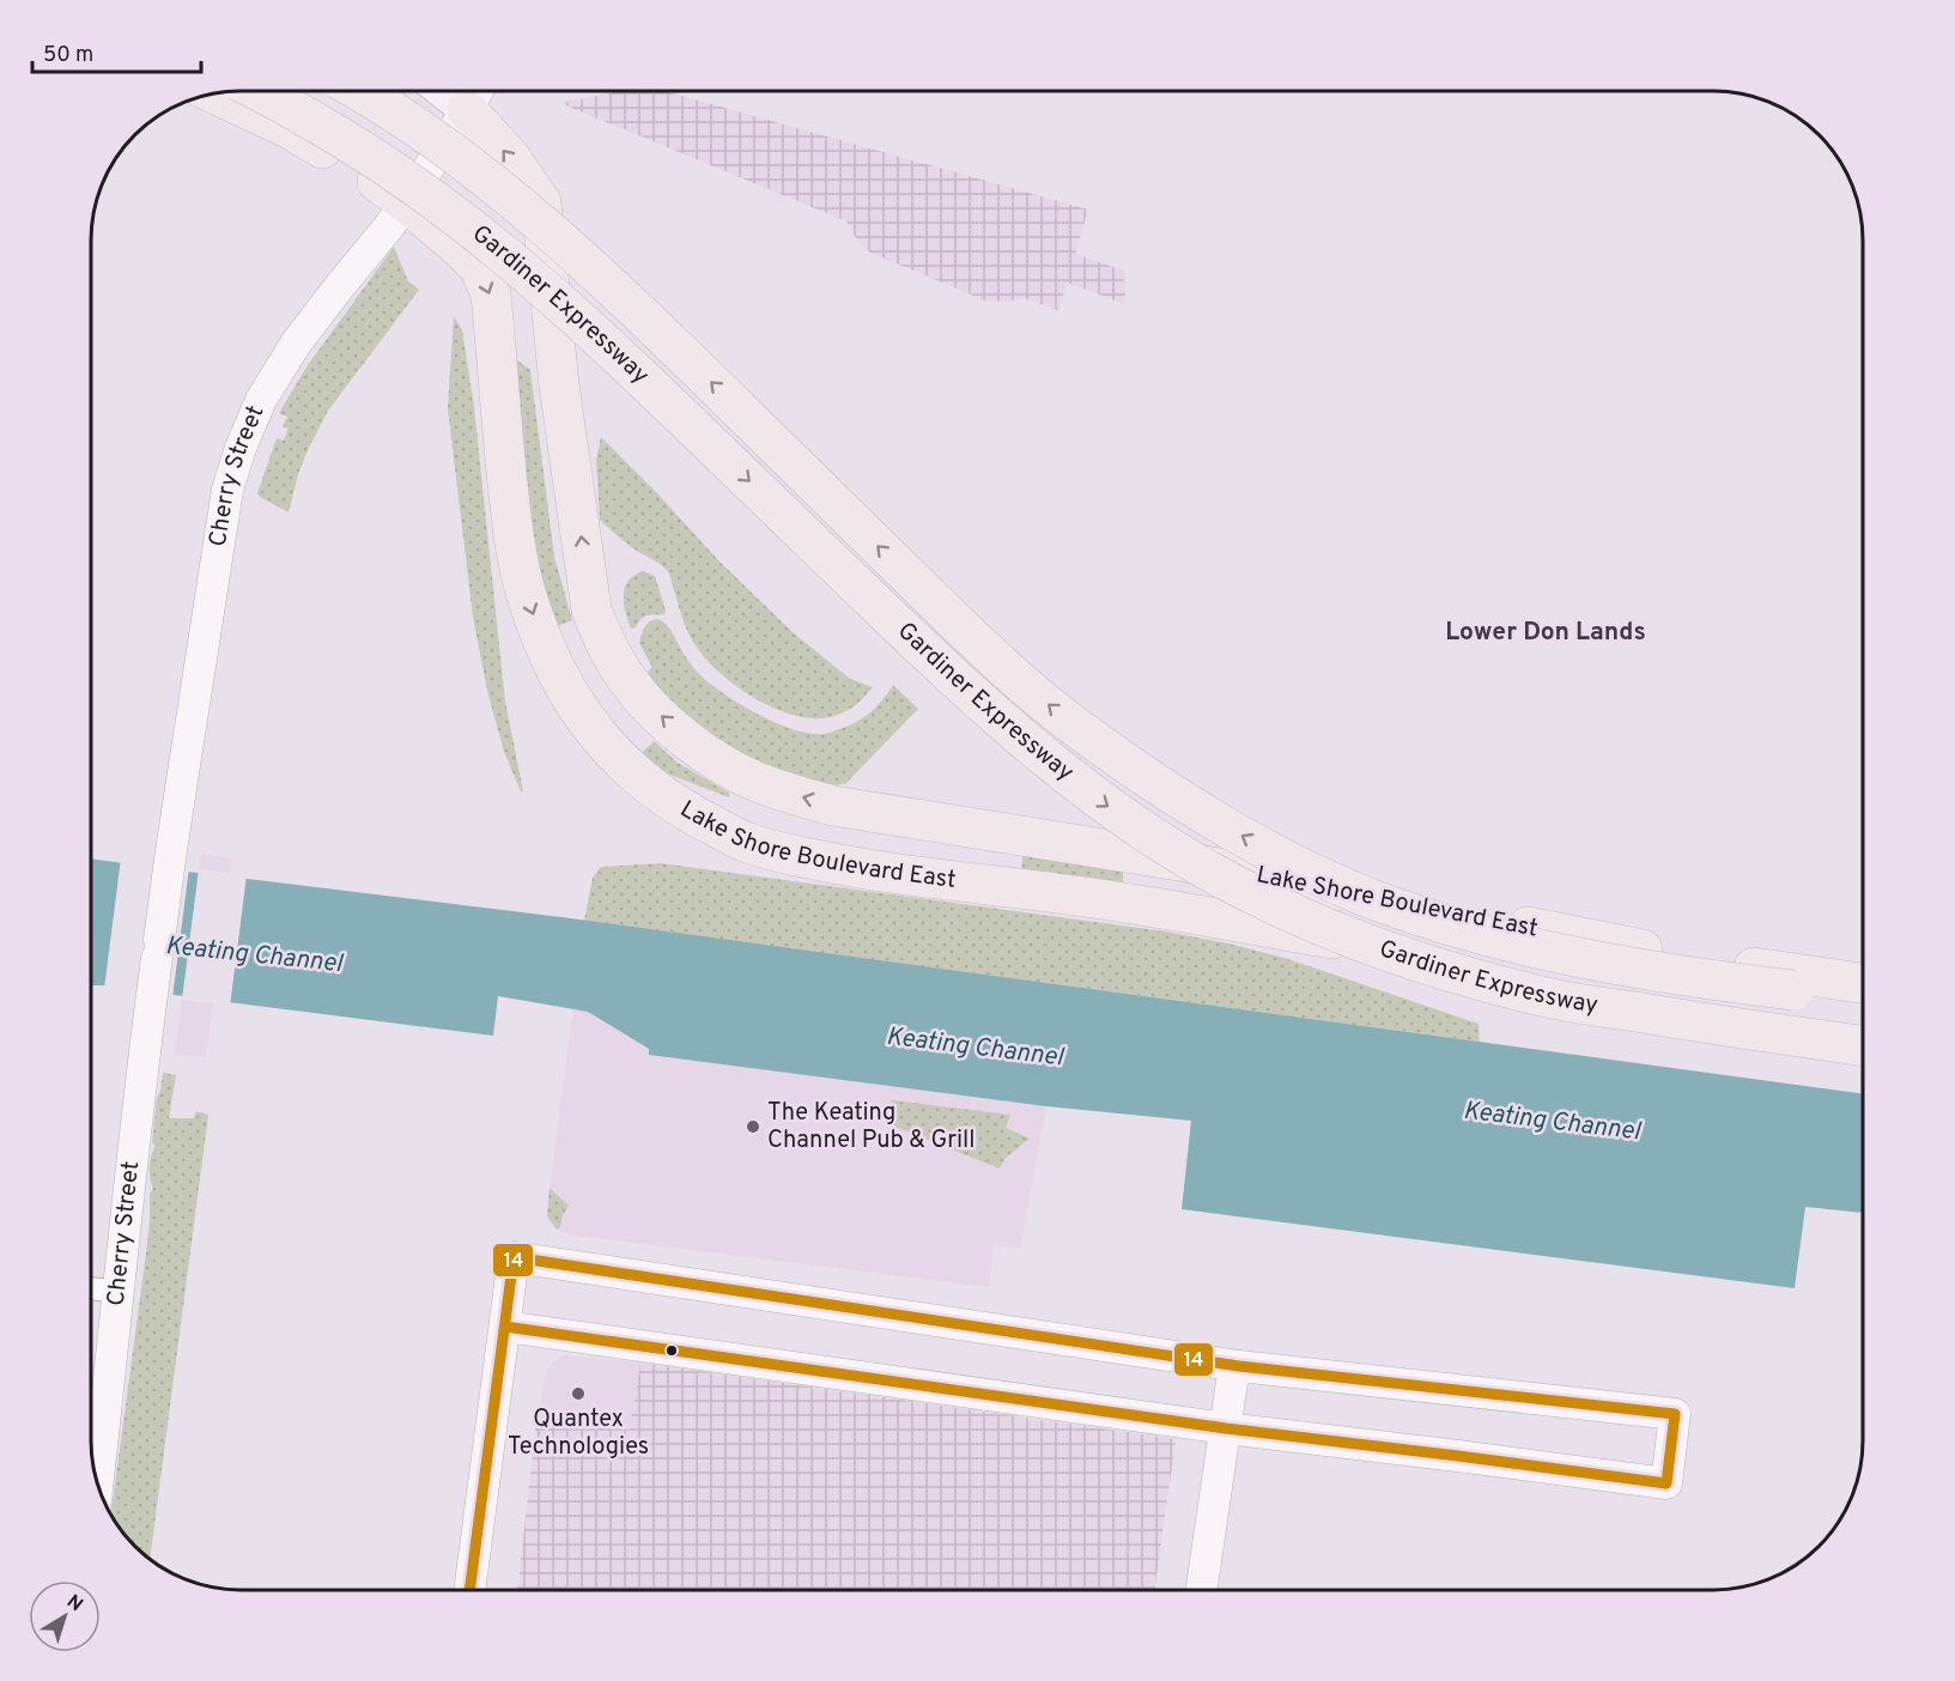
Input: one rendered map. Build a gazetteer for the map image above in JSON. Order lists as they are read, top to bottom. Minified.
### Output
{"streets":{"highway":["Gardiner Expressway","Lake Shore Boulevard East"],"street":["Cherry Street"]},"crossings":[["Cherry Street","Lake Shore Boulevard East"]],"districts":["Lower Don Lands"],"water":["Keating Channel"],"places":["The Keating Channel Pub & Grill","Quantex Technologies"],"lines":["transit line 14"],"scale_bar":"50 m","north":"top right"}
